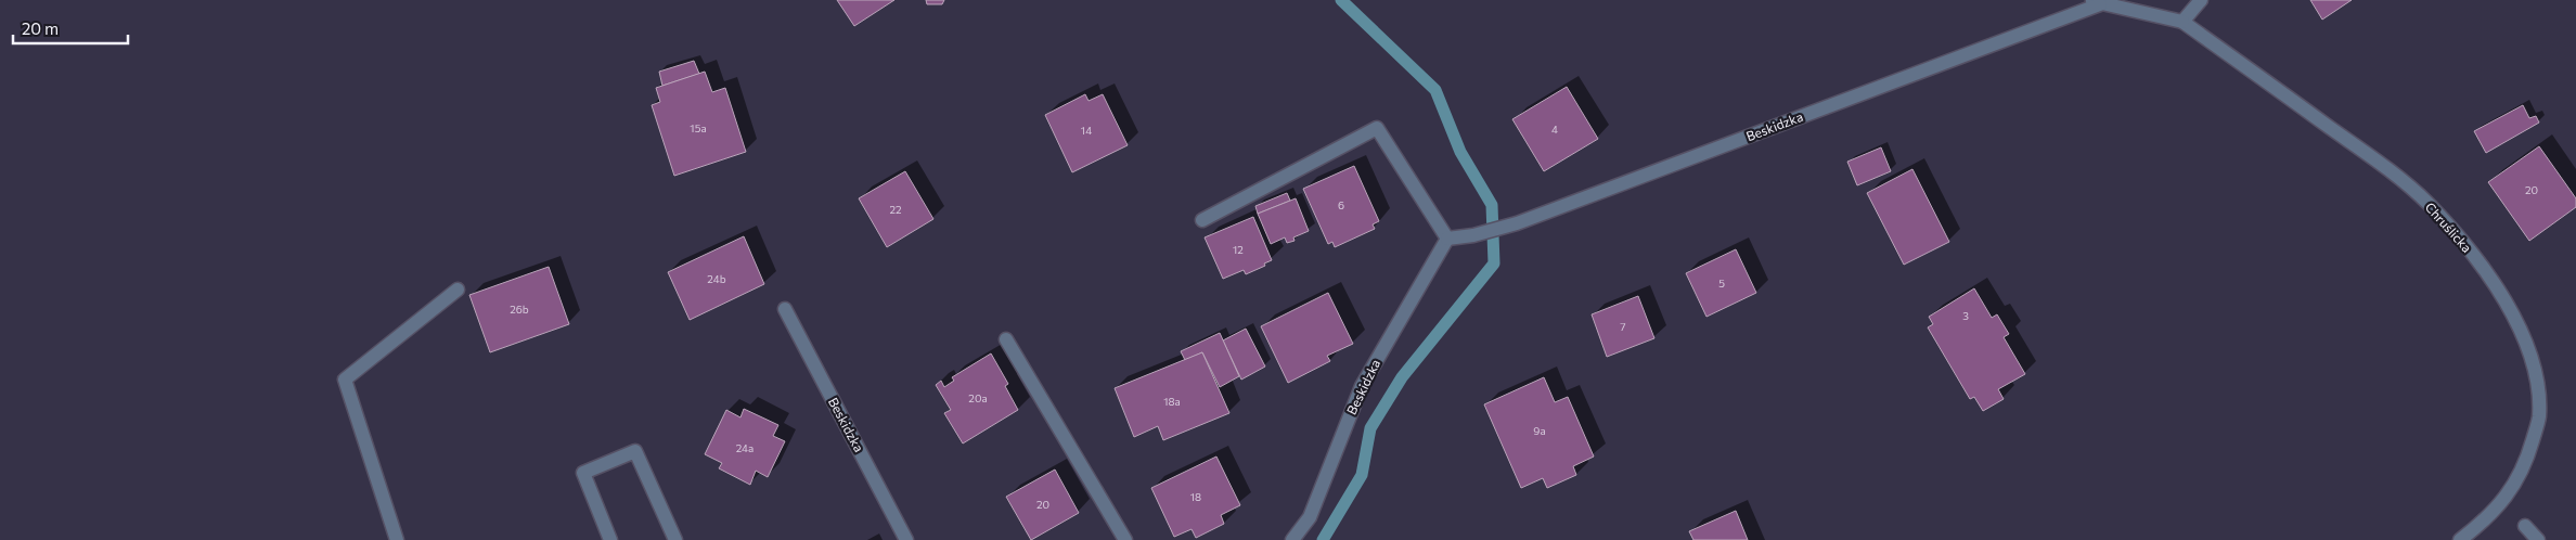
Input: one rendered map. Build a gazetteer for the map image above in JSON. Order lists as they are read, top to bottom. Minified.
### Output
{"streets":{"street":["Beskidzka","Chruślicka"]},"house_numbers":["15a","4","14","20","6","22","12","24b","5","26b","3","7","20a","18a","9a","24a","18","20"],"scale_bar":"20 m"}
